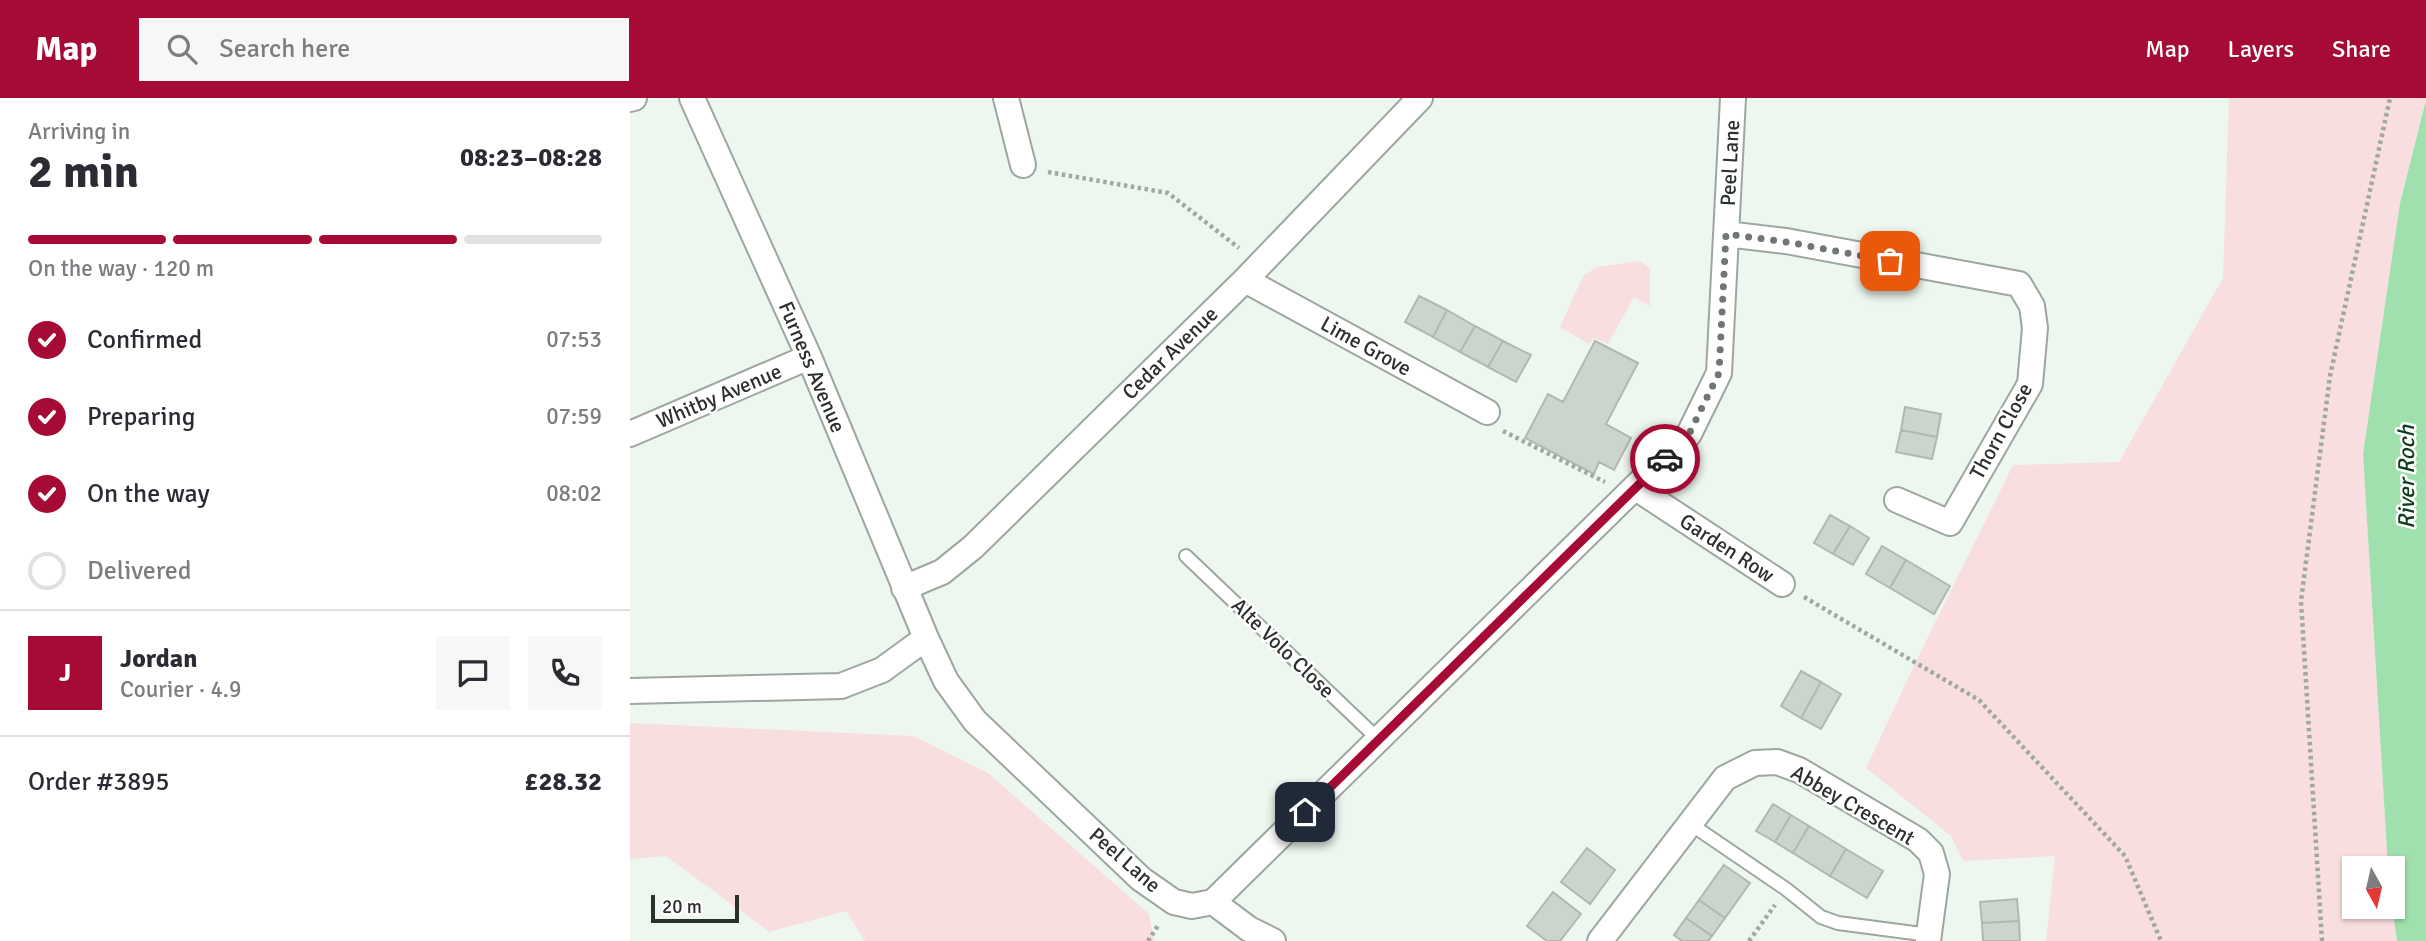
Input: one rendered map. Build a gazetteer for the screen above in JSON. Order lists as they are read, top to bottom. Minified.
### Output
{"streets":{"street":["Peel Lane","Lime Grove","Cedar Avenue","Furness Avenue","Whitby Avenue","Thorn Close","Garden Row","Abbey Crescent"],"lane":["Alte Volo Close"]},"crossings":[["Peel Lane","Furness Avenue"],["Peel Lane","Thorn Close"],["Peel Lane","Garden Row"],["Peel Lane","Alte Volo Close"],["Lime Grove","Cedar Avenue"],["Cedar Avenue","Furness Avenue"],["Furness Avenue","Whitby Avenue"]],"water":["River Roch"],"scale_bar":"20 m","north":"bottom","page":{"header":"Map","search":"Search here","nav":["Map","Layers","Share"],"heading":["2 min","Arriving in","08:23–08:28"],"panel":["Jordan","Courier · 4.9","Order #3895","£28.32"],"bar":"On the way · 120 m","list":[["Confirmed","07:53"],["Preparing","07:59"],["On the way","08:02"],"Delivered"],"round":"J","scale":"20 m"}}
